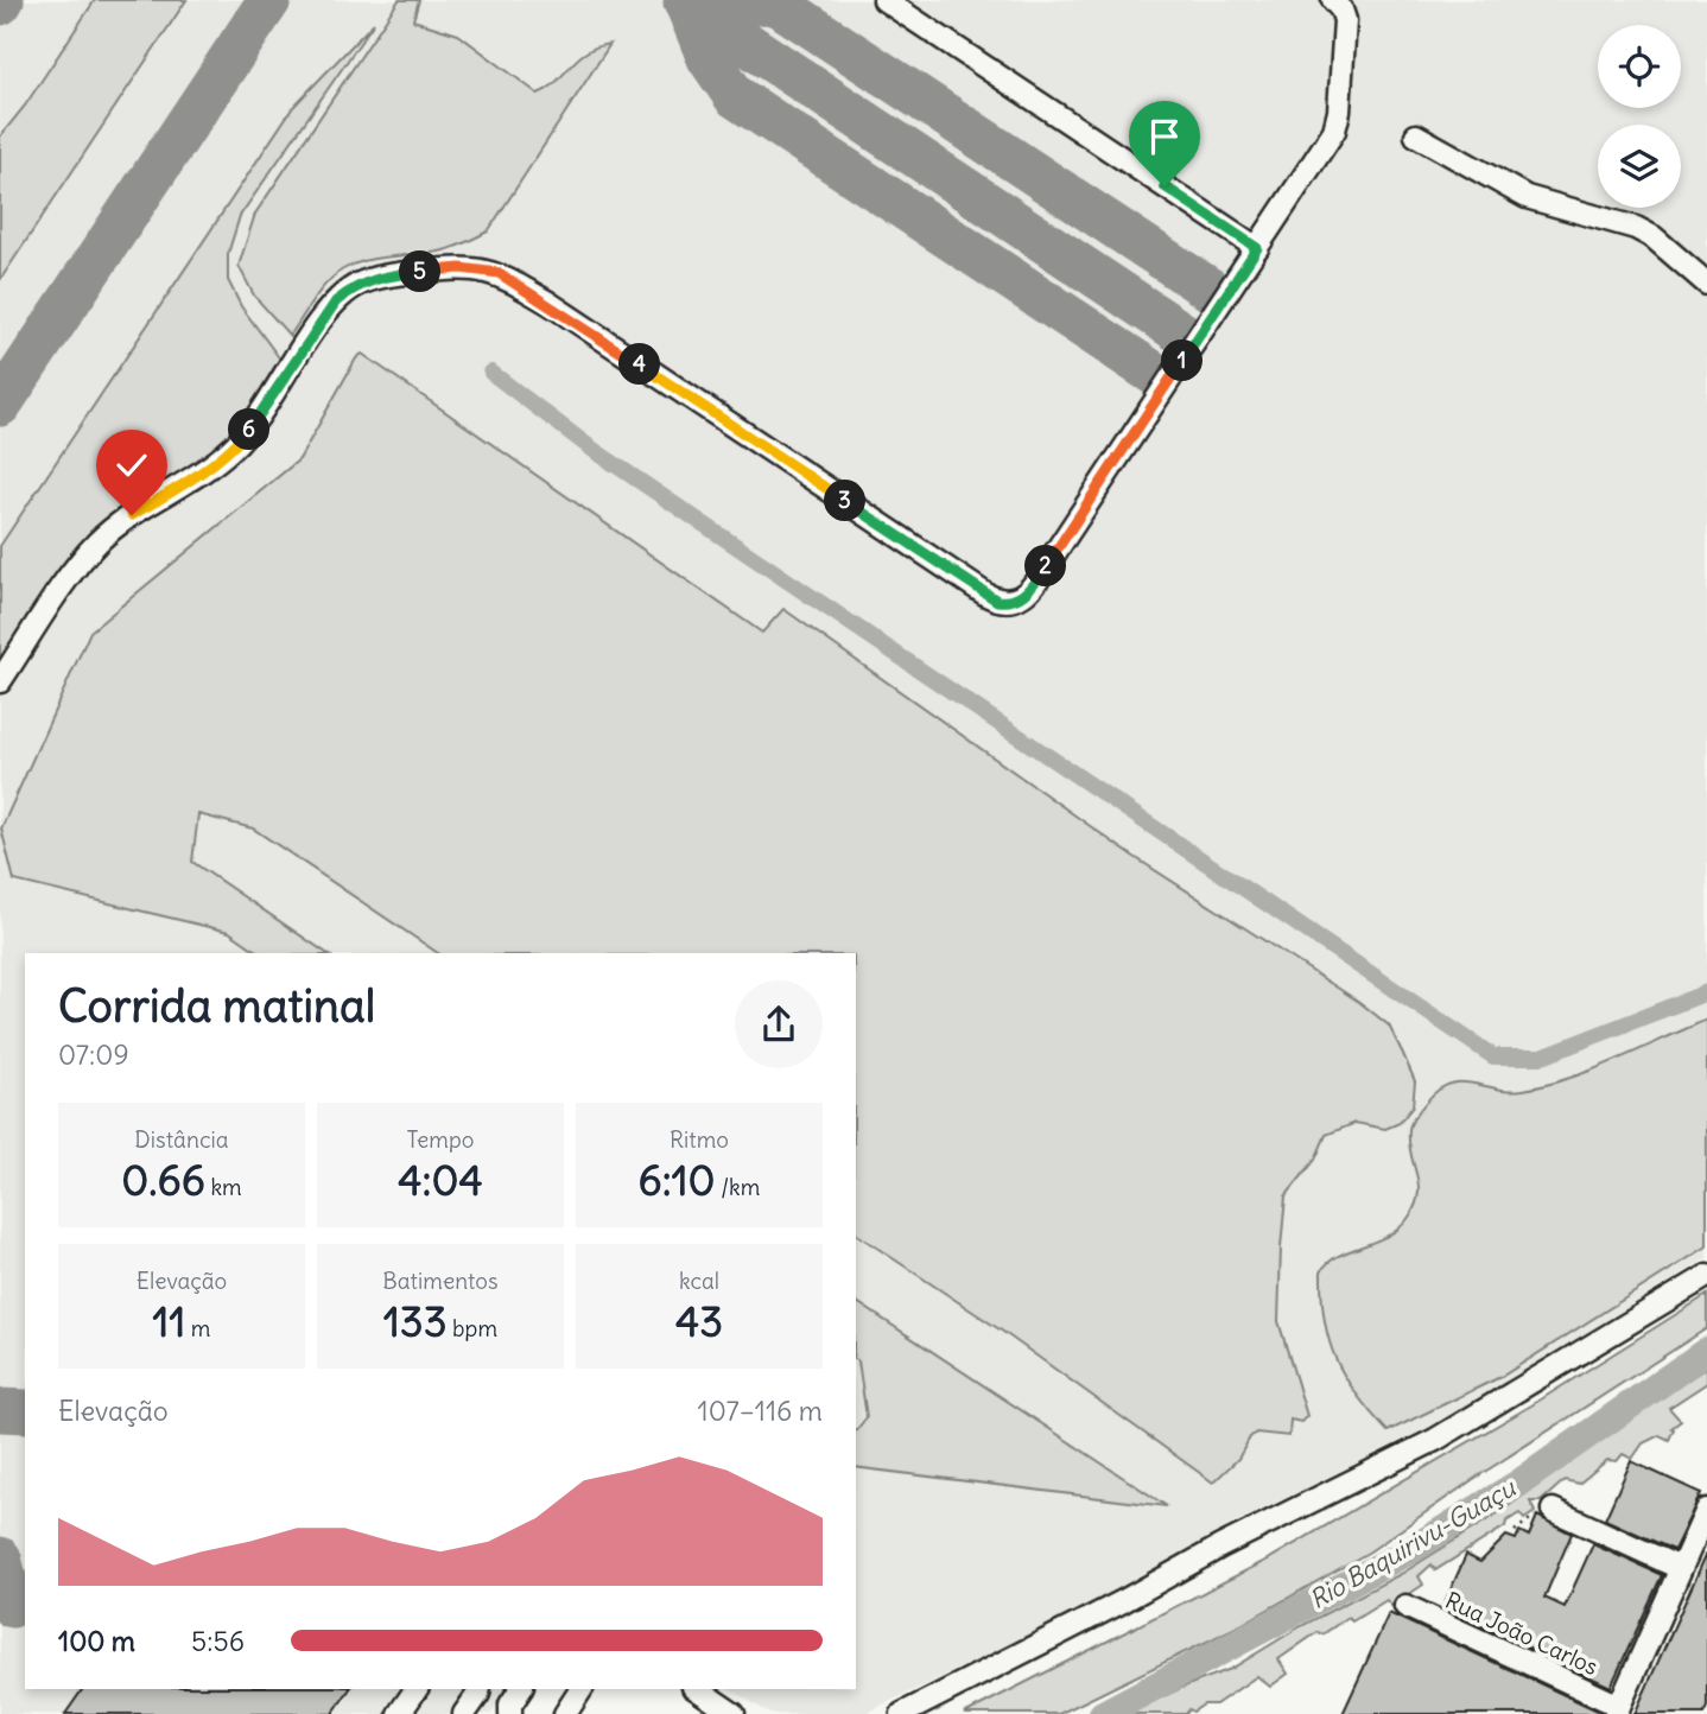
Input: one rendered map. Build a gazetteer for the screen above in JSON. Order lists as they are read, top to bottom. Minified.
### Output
{"streets":{"street":["Rua João Carlos"]},"water":["Rio Baquirivu-Guaçu"],"page":{"pins":["5","1","4","6","3","2"],"heading":["Corrida matinal","07:09"],"stats":[["Distância","0.66 km"],["Tempo","4:04"],["Ritmo","6:10 /km"],["Elevação","11 m"],["Batimentos","133 bpm"],["kcal","43"]],"chart":["Elevação","107–116 m"],"list":[{"name":"100 m","note":"5:56"}]}}
